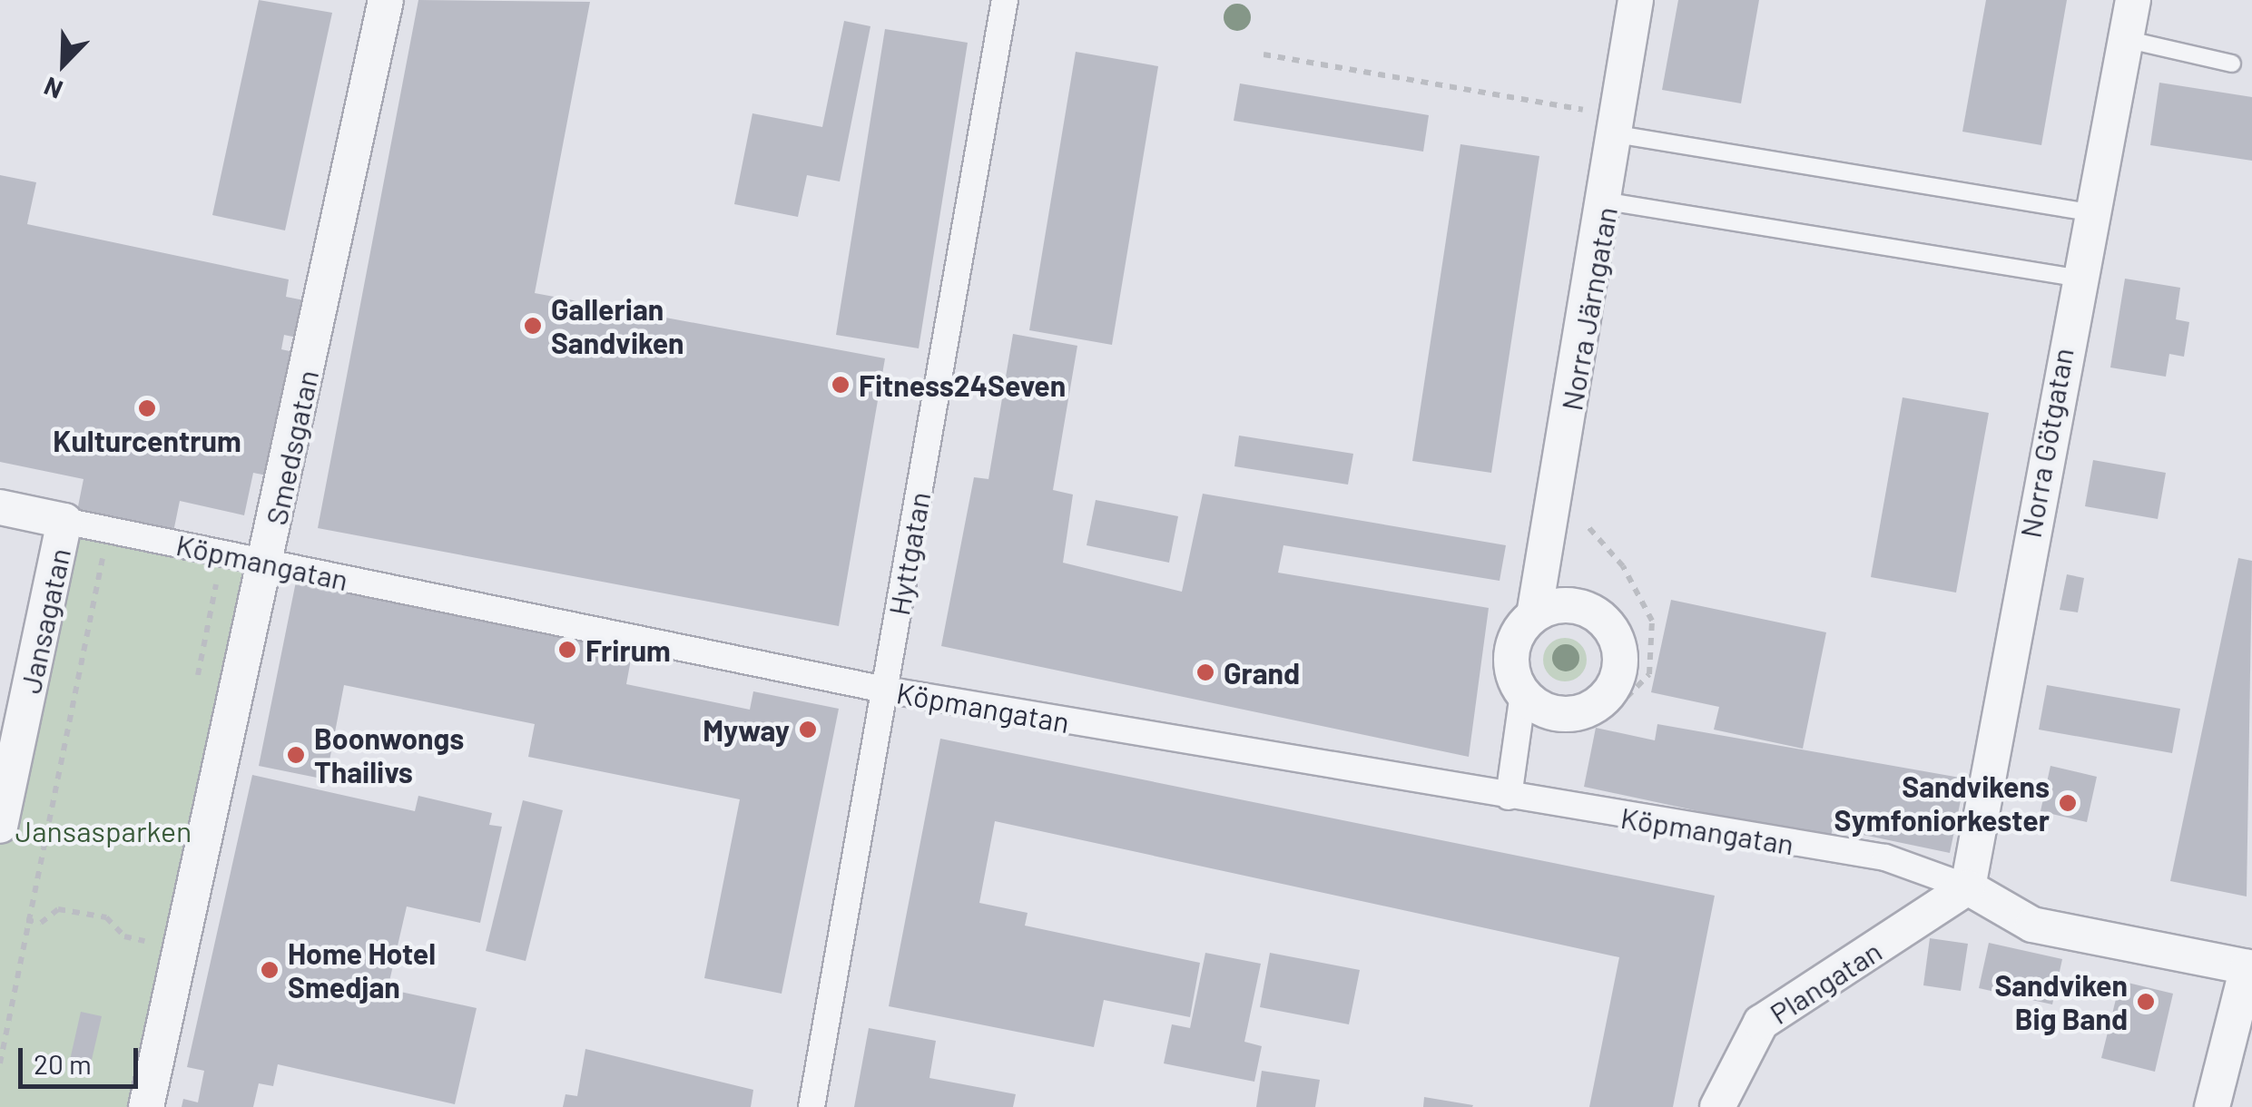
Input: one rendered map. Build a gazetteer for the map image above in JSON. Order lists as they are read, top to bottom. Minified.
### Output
{"streets":{"street":["Norra Järngatan","Norra Götgatan","Smedsgatan","Hyttgatan","Köpmangatan","Jansagatan","Plangatan"]},"crossings":[["Norra Järngatan","Köpmangatan"],["Norra Götgatan","Köpmangatan"],["Norra Götgatan","Plangatan"],["Smedsgatan","Köpmangatan"],["Hyttgatan","Köpmangatan"],["Köpmangatan","Jansagatan"],["Köpmangatan","Plangatan"]],"parks":["Jansasparken"],"places":["Gallerian Sandviken","Fitness24Seven","Kulturcentrum","Frirum","Grand","Myway","Boonwongs Thailivs","Sandvikens Symfoniorkester","Home Hotel Smedjan","Sandviken Big Band"],"scale_bar":"20 m","north":"bottom left"}
